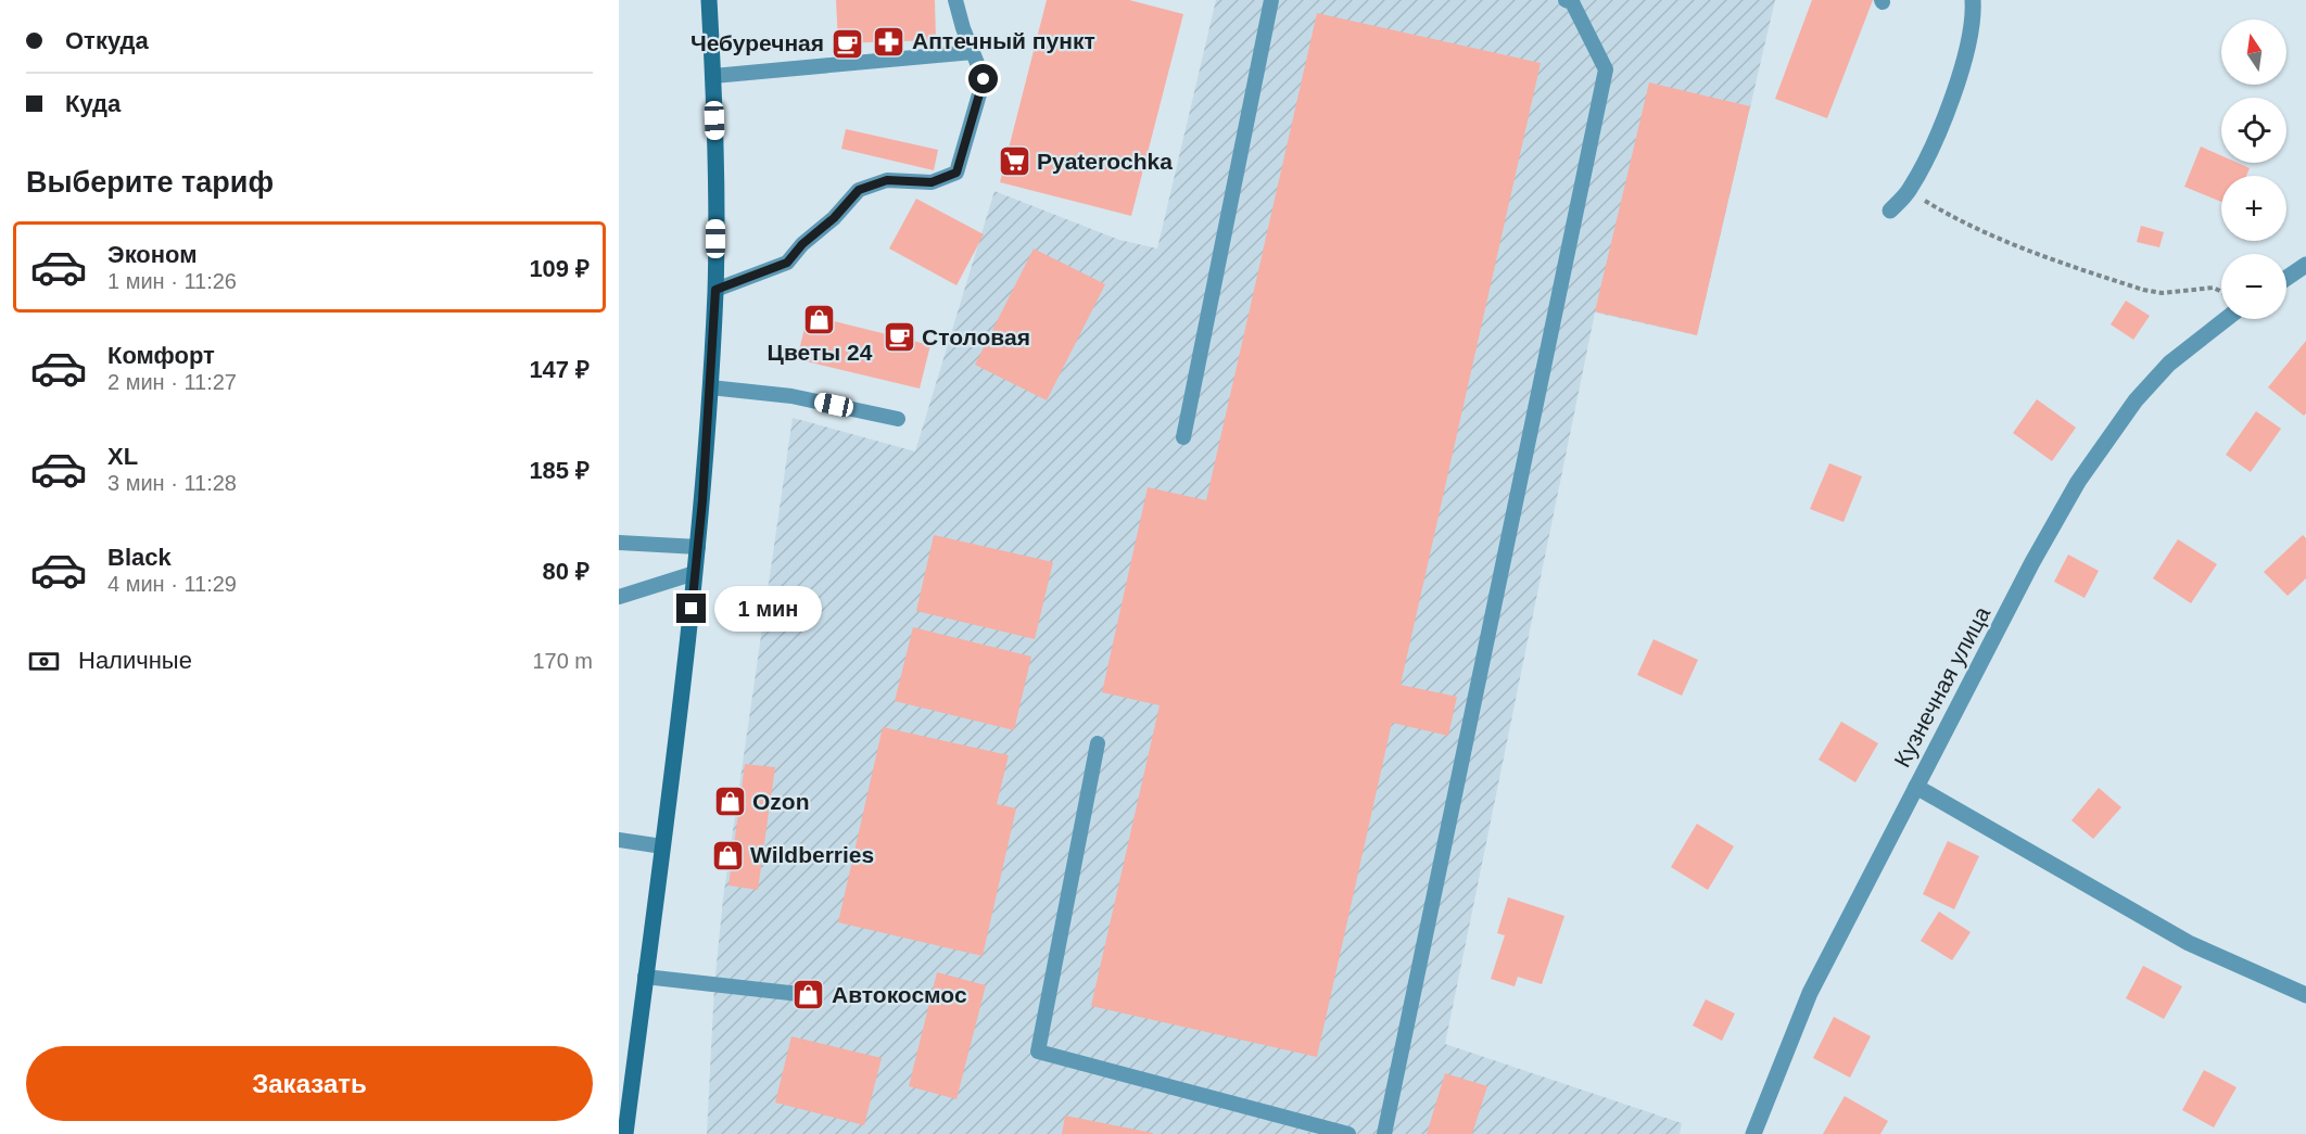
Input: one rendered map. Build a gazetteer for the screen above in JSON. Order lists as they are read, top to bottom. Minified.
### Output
{"streets":{"street":["Кузнечная улица"]},"places":{"pharmacy":["Аптечный пункт"],"cafe":["Чебуречная","Столовая"],"supermarket":["Pyaterochka"],"shop":["Цветы 24","Ozon","Wildberries","Автокосмос"]},"north":"top","page":{"banner":["Откуда","Куда"],"map_buttons":["+","−"],"heading":"Выберите тариф","list":[{"name":"Эконом","note":"1 мин · 11:26","value":"109 ₽"},{"name":"Комфорт","note":"2 мин · 11:27","value":"147 ₽"},{"name":"XL","note":"3 мин · 11:28","value":"185 ₽"},{"name":"Black","note":"4 мин · 11:29","value":"80 ₽"}],"bubble":"1 мин","pay":["Наличные","170 m"],"buttons":"Заказать"}}
